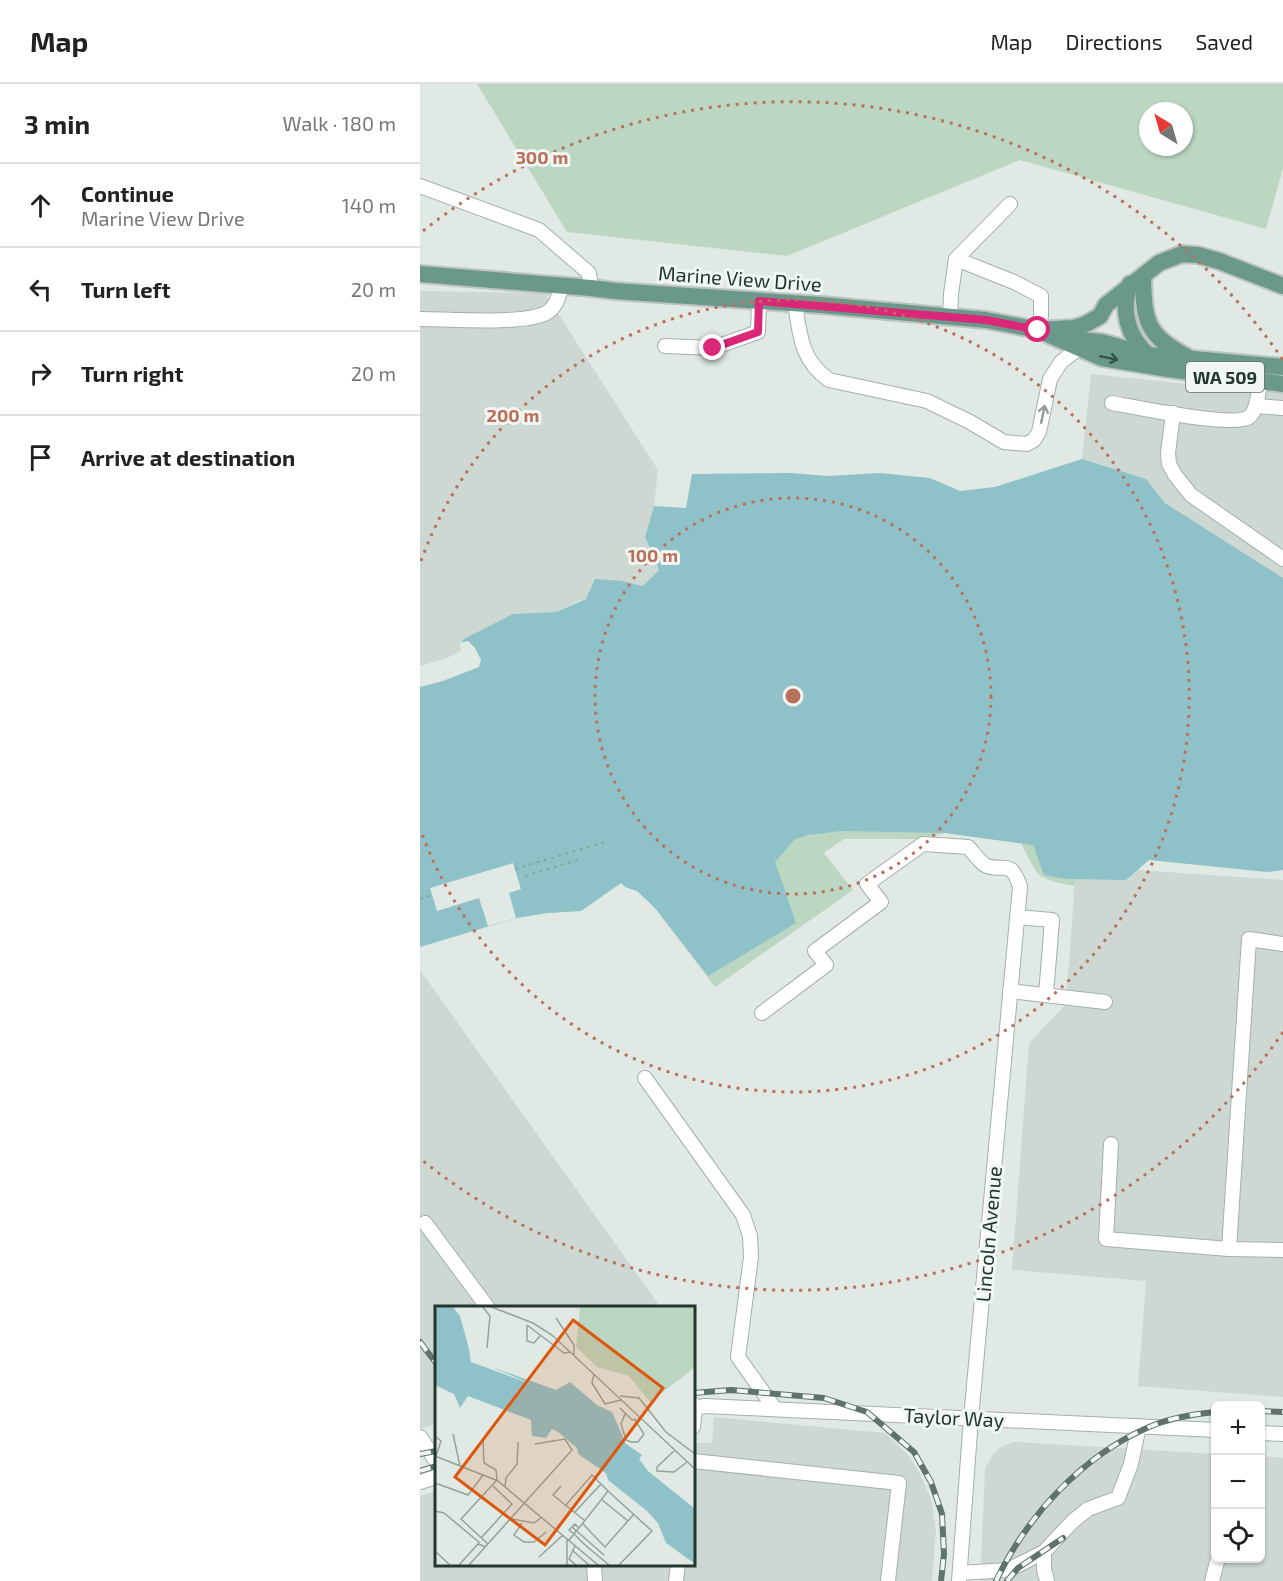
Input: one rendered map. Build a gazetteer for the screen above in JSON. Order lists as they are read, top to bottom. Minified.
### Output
{"streets":{"main road":["Marine View Drive","WA 509"],"street":["Lincoln Avenue","Taylor Way"]},"crossings":[["Lincoln Avenue","Taylor Way"]],"north":"top left","page":{"header":"Map","nav":["Map","Directions","Saved"],"heading":["3 min","Walk · 180 m"],"list":[["Continue","Marine View Drive","140 m"],["Turn left","20 m"],["Turn right","20 m"],"Arrive at destination"],"map_buttons":["+","−"]},"rings":["300 m","200 m","100 m"]}
